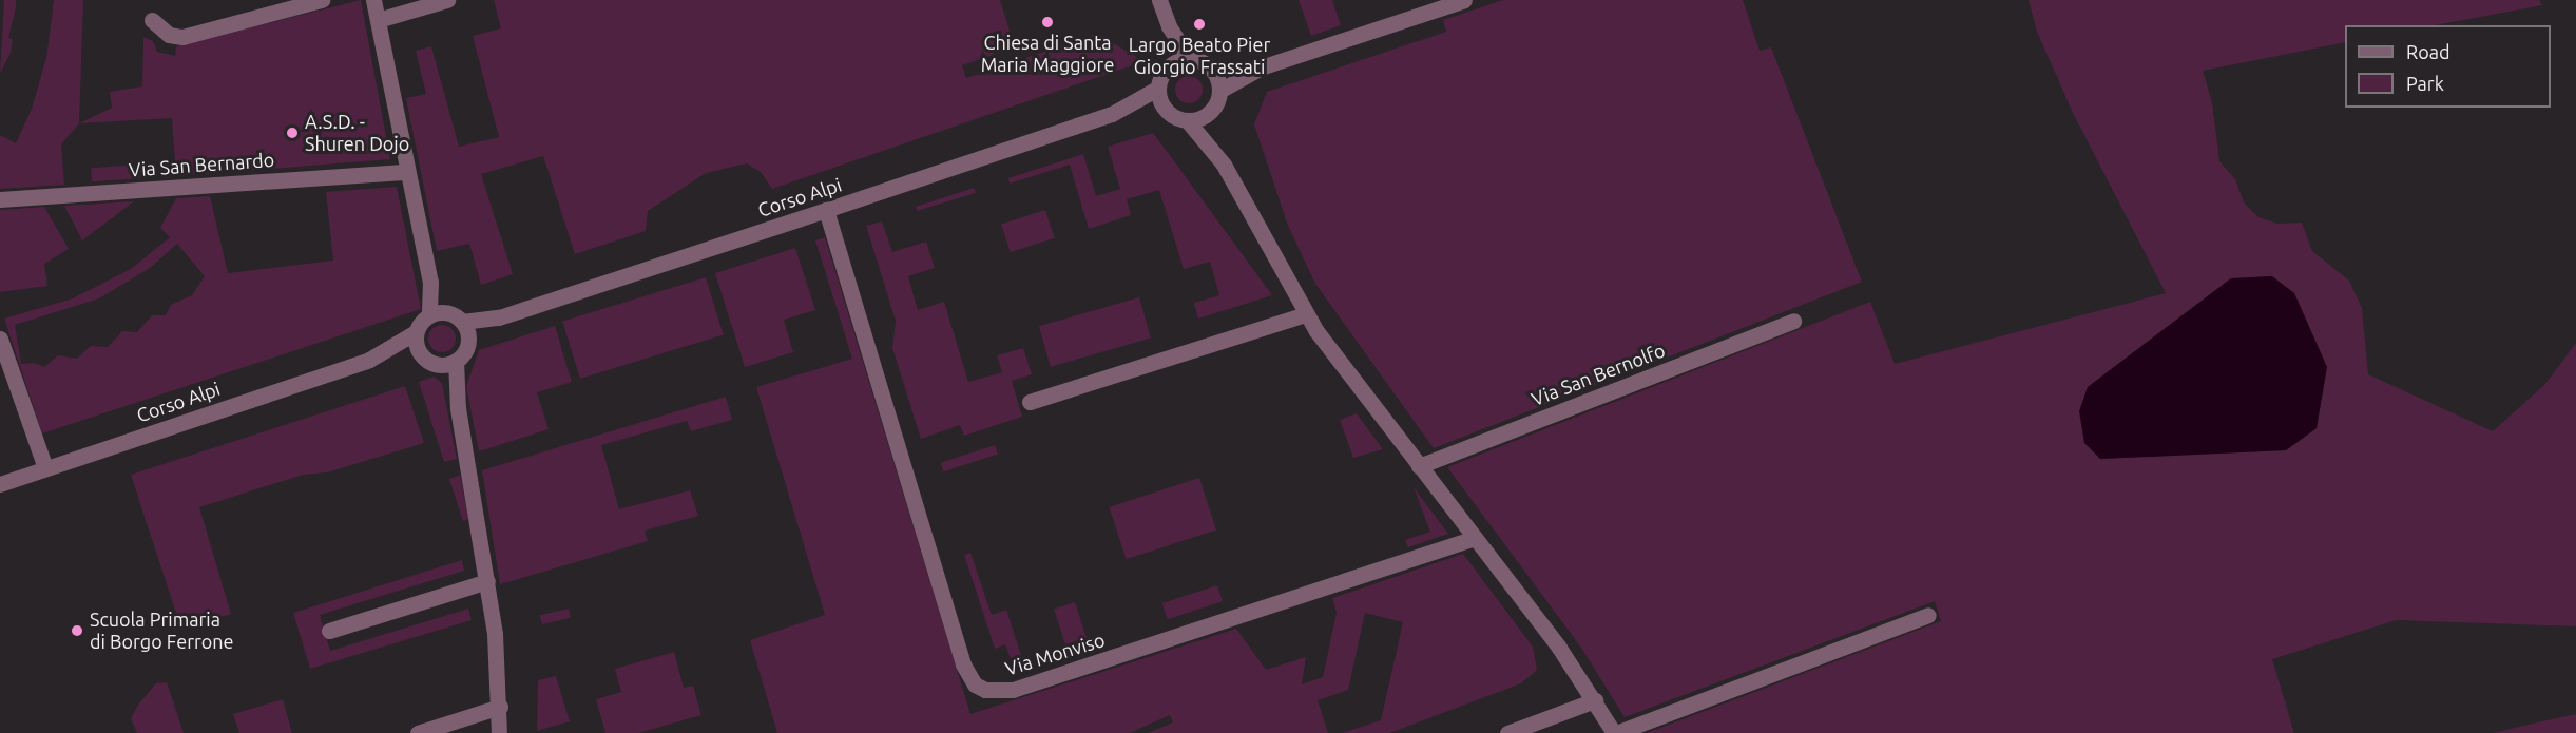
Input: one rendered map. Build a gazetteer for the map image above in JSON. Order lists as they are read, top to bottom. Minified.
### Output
{"streets":{"street":["Via San Bernardo","Corso Alpi","Via San Bernolfo","Via Monviso"]},"crossings":[["Corso Alpi","Via Monviso"]],"places":["Chiesa di Santa Maria Maggiore","Largo Beato Pier Giorgio Frassati","A.S.D. - Shuren Dojo","Scuola Primaria di Borgo Ferrone"],"legend":["Road","Park"]}
